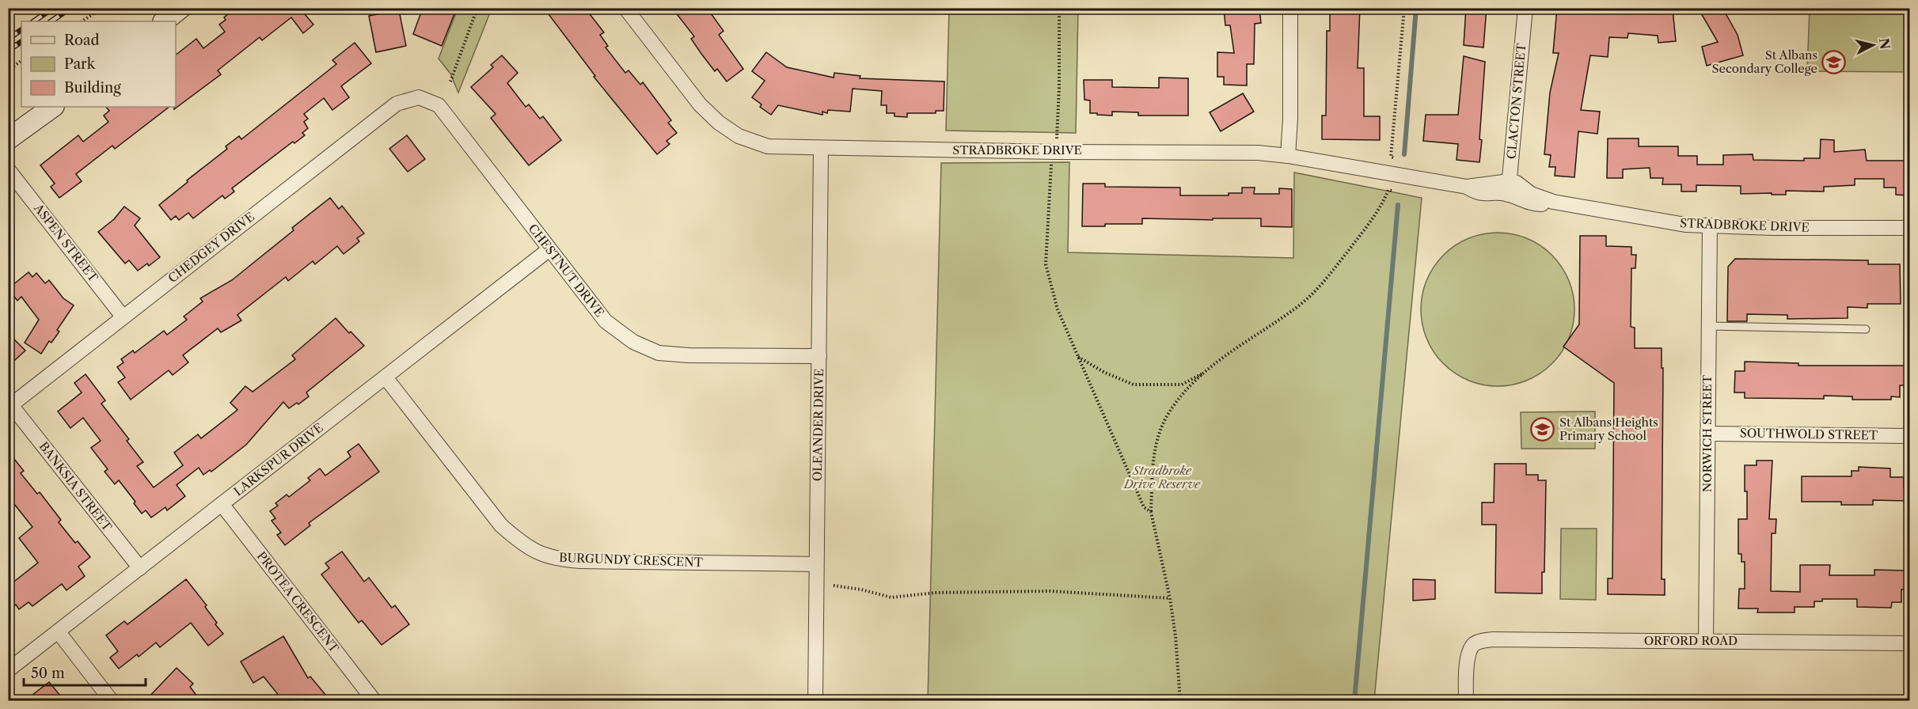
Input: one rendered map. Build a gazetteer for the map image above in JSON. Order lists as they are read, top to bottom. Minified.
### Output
{"streets":{"street":["CLACTON STREET","STRADBROKE DRIVE","ASPEN STREET","CHEDGEY DRIVE","CHESTNUT DRIVE","OLEANDER DRIVE","NORWICH STREET","SOUTHWOLD STREET","LARKSPUR DRIVE","BANKSIA STREET","BURGUNDY CRESCENT","PROTEA CRESCENT","ORFORD ROAD"]},"crossings":[["CLACTON STREET","STRADBROKE DRIVE"],["STRADBROKE DRIVE","OLEANDER DRIVE"],["STRADBROKE DRIVE","NORWICH STREET"],["ASPEN STREET","CHEDGEY DRIVE"],["CHEDGEY DRIVE","CHESTNUT DRIVE"],["CHEDGEY DRIVE","BANKSIA STREET"],["CHESTNUT DRIVE","OLEANDER DRIVE"],["CHESTNUT DRIVE","LARKSPUR DRIVE"],["OLEANDER DRIVE","BURGUNDY CRESCENT"],["NORWICH STREET","SOUTHWOLD STREET"],["NORWICH STREET","ORFORD ROAD"],["LARKSPUR DRIVE","BANKSIA STREET"],["LARKSPUR DRIVE","BURGUNDY CRESCENT"],["LARKSPUR DRIVE","PROTEA CRESCENT"]],"parks":["Stradbroke Drive Reserve"],"places":{"school or university":["St Albans Secondary College","St Albans Heights Primary School"]},"legend":["Road","Park","Building"],"scale_bar":"50 m","north":"right"}
